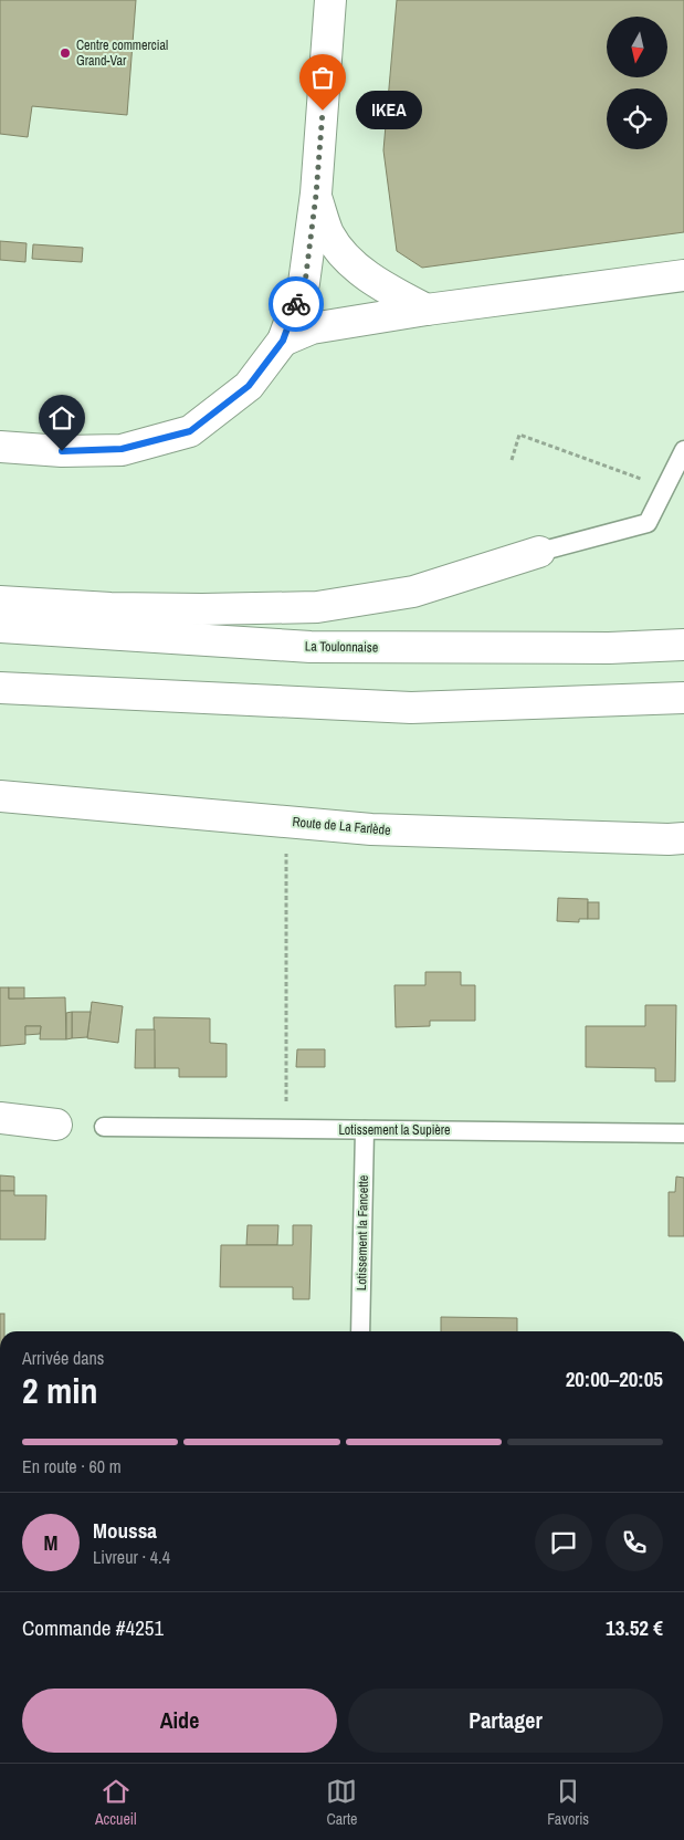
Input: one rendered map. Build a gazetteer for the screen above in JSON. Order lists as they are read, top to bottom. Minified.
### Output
{"streets":{"main road":["La Toulonnaise","Route de La Farlède"],"lane":["Lotissement la Supière","Lotissement la Fancette"]},"crossings":[["Lotissement la Supière","Lotissement la Fancette"]],"places":["Centre commercial Grand-Var","IKEA"],"north":"bottom","page":{"bubble":"IKEA","heading":["2 min","Arrivée dans","20:00–20:05"],"panel":["Moussa","Livreur · 4.4","Commande #4251","13.52 €"],"bar":"En route · 60 m","round":"M","buttons":["Aide","Partager"],"tabs":["Accueil","Carte","Favoris"]}}
